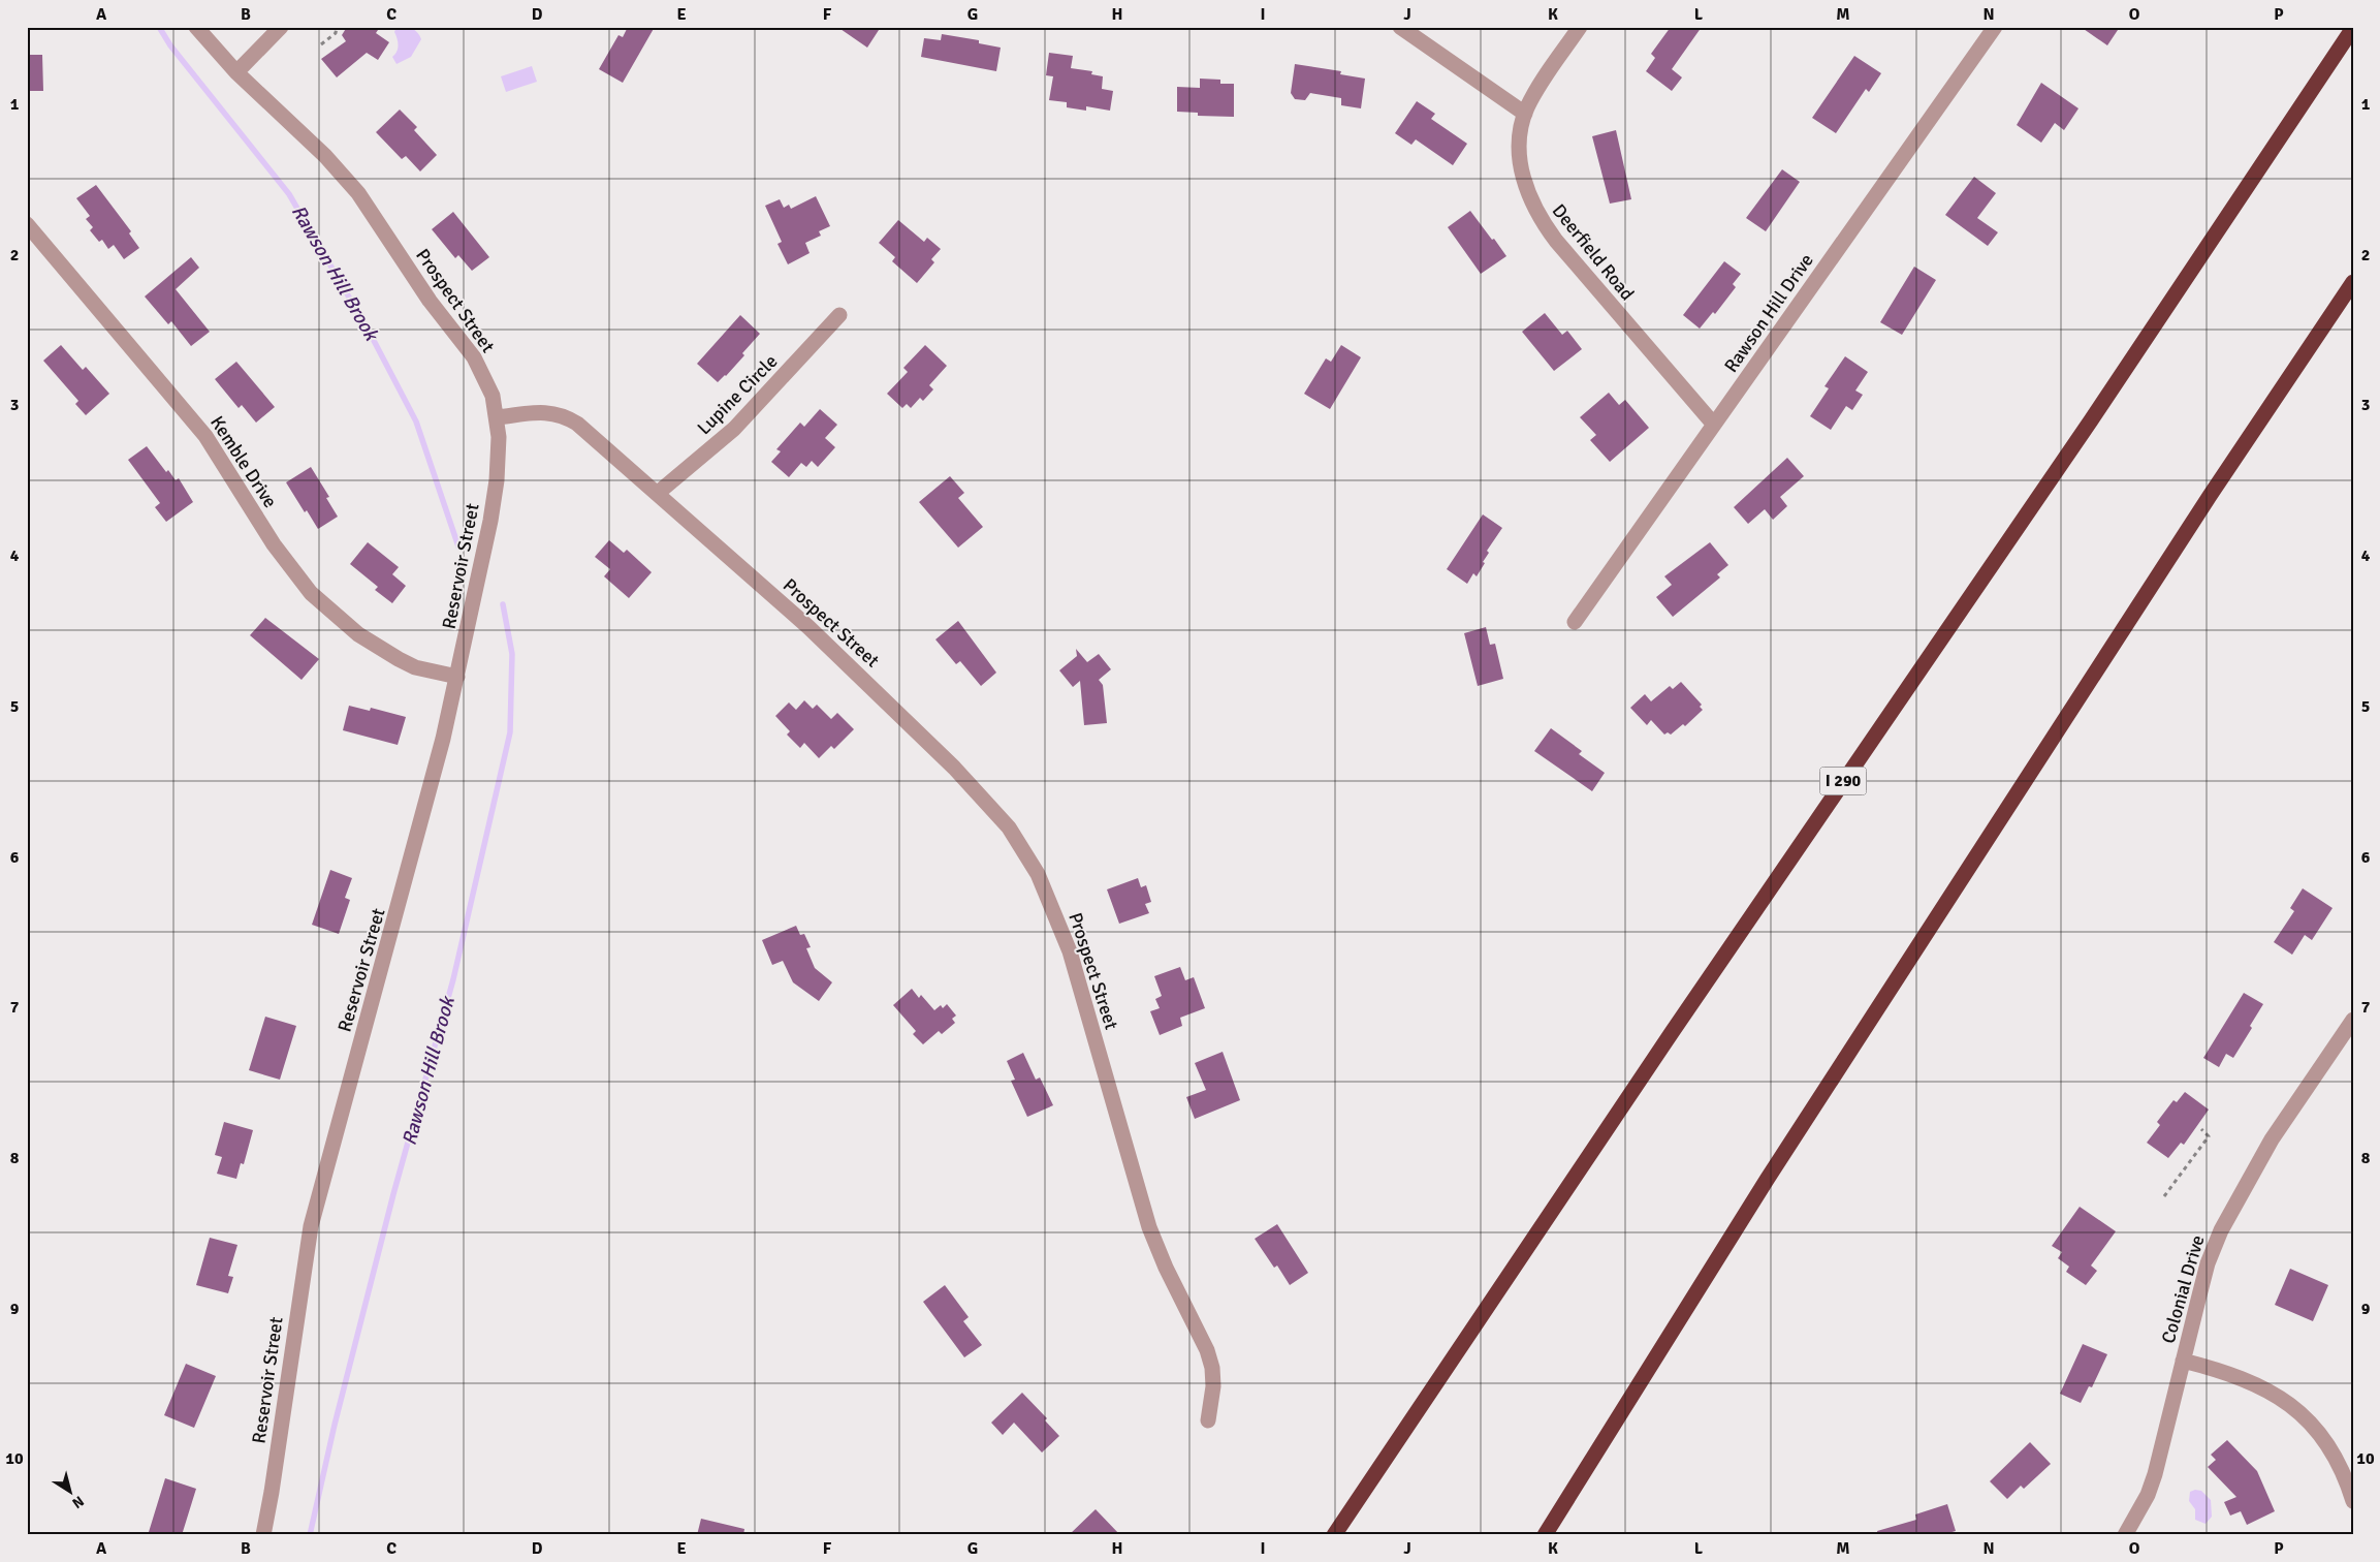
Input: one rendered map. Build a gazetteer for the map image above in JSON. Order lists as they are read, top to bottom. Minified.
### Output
{"streets":{"highway":["I 290"],"street":["Deerfield Road","Prospect Street","Rawson Hill Drive","Lupine Circle","Kemble Drive","Reservoir Street","Colonial Drive"]},"crossings":[["Deerfield Road","Rawson Hill Drive"],["Prospect Street","Lupine Circle"],["Prospect Street","Reservoir Street"],["Kemble Drive","Reservoir Street"]],"water":["Rawson Hill Brook"],"north":"bottom right","grid":{"columns":["A","B","C","D","E","F","G","H","I","J","K","L","M","N","O","P"],"rows":["1","2","3","4","5","6","7","8","9","10"]}}
